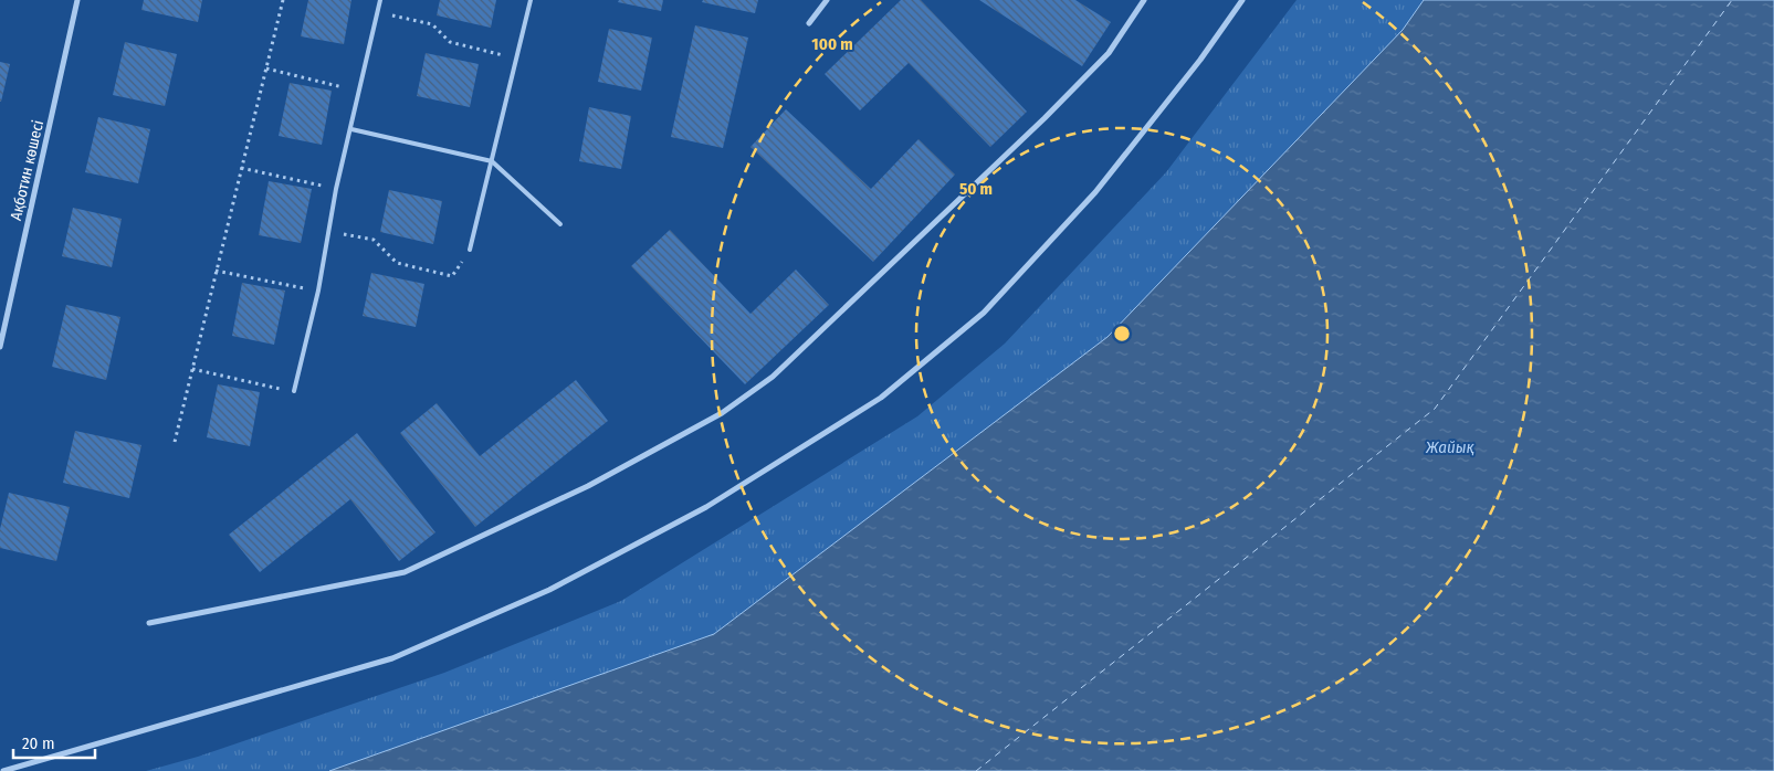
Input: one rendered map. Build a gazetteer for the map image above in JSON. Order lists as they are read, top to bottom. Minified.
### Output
{"streets":{"street":["Ақботин көшесі"]},"water":["Жайық"],"scale_bar":"20 m","rings":["100 m","50 m"]}
